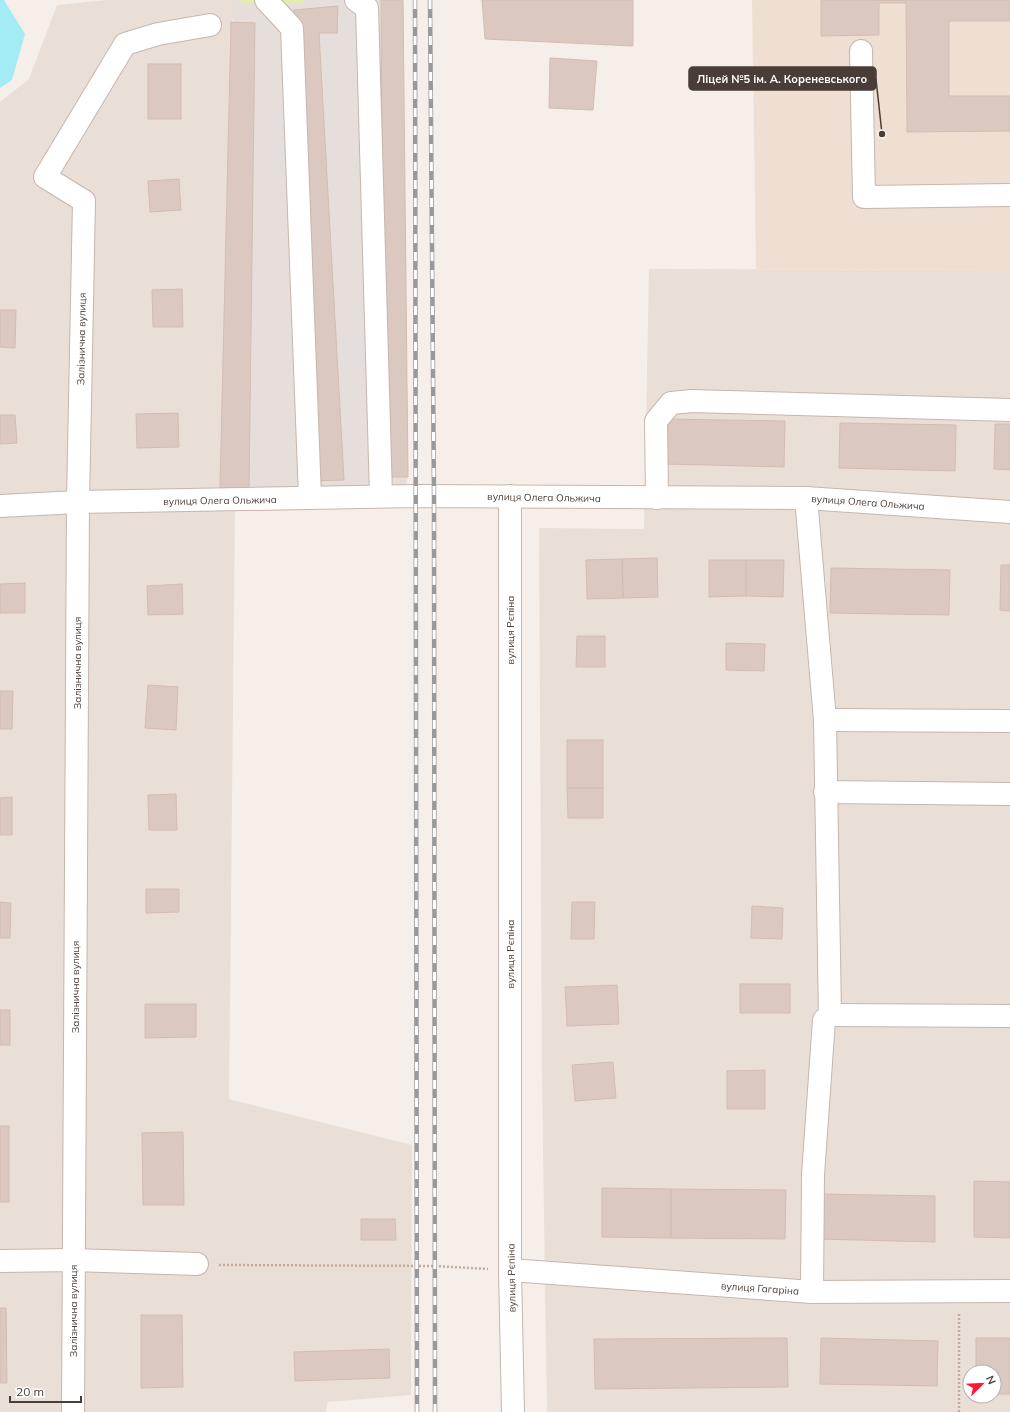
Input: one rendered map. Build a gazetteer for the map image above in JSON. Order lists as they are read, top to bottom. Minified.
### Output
{"streets":{"street":["Залізнична вулиця","вулиця Олега Ольжича","вулиця Рєпіна","вулиця Гагаріна"]},"crossings":[["Залізнична вулиця","вулиця Олега Ольжича"],["вулиця Олега Ольжича","вулиця Рєпіна"],["вулиця Рєпіна","вулиця Гагаріна"]],"places":["Ліцей №5 ім. А. Кореневського"],"scale_bar":"20 m","north":"top right"}
